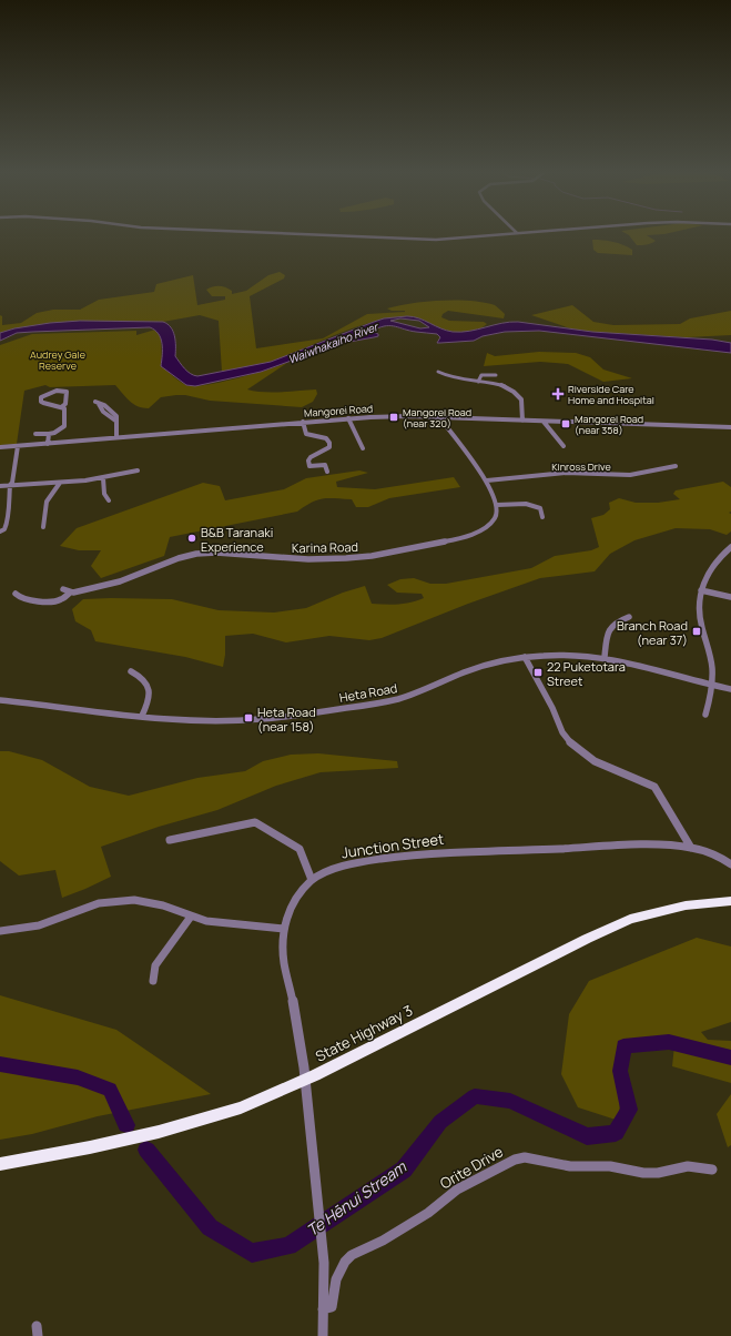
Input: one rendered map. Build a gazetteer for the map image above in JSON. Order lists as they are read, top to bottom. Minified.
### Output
{"streets":{"highway":["State Highway 3"],"street":["Mangorei Road","Kinross Drive","Karina Road","Heta Road","Junction Street","Orite Drive"]},"crossings":[["Junction Street","Orite Drive"]],"water":["Waiwhakaiho River","Te Hēnui Stream"],"parks":["Audrey Gale Reserve"],"places":{"health":["Riverside Care Home and Hospital"],"transit":["Mangorei Road (near 320)","Mangorei Road (near 358)","Branch Road (near 37)","22 Puketotara Street","Heta Road (near 158)"],"other":["B&B Taranaki Experience"]}}
